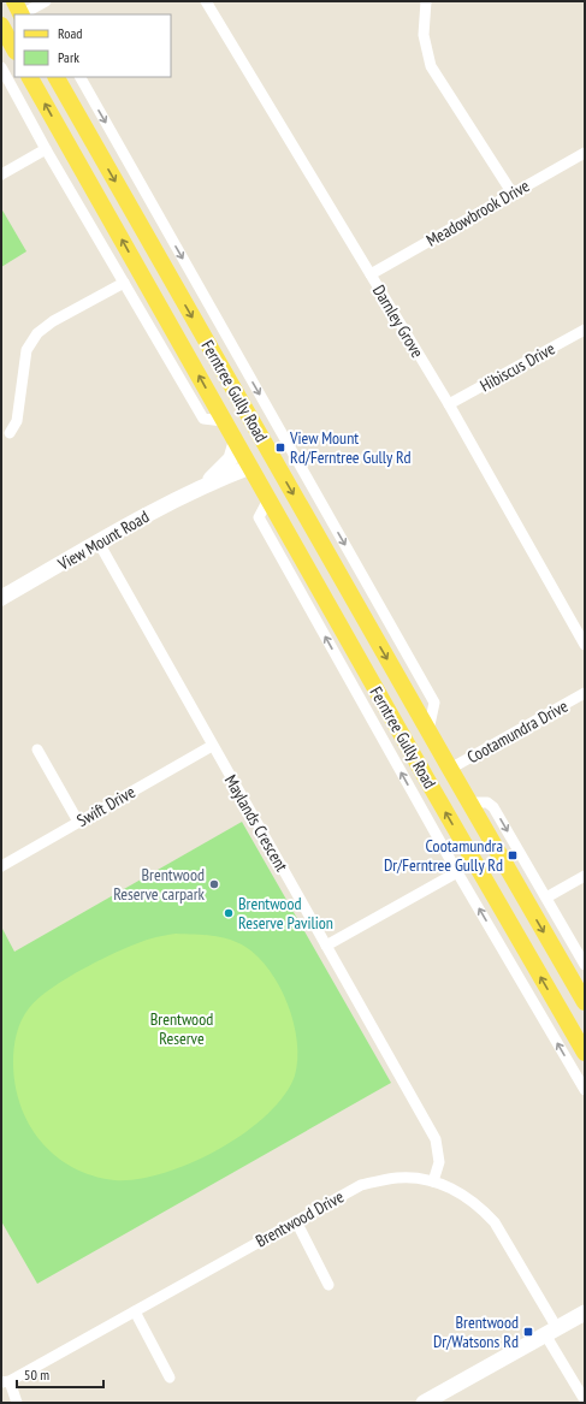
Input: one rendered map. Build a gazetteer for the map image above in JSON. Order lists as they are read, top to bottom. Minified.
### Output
{"streets":{"main road":["Ferntree Gully Road"],"street":["Meadowbrook Drive","Darnley Grove","Hibiscus Drive","View Mount Road","Cootamundra Drive","Swift Drive","Maylands Crescent","Brentwood Drive"]},"crossings":[["Meadowbrook Drive","Darnley Grove"],["Darnley Grove","Hibiscus Drive"],["Ferntree Gully Road","View Mount Road"],["Ferntree Gully Road","Cootamundra Drive"],["View Mount Road","Maylands Crescent"],["Swift Drive","Maylands Crescent"],["Maylands Crescent","Brentwood Drive"]],"parks":["Brentwood Reserve"],"places":{"transit":["View Mount Rd/Ferntree Gully Rd","Cootamundra Dr/Ferntree Gully Rd","Brentwood Dr/Watsons Rd"],"other":["Brentwood Reserve carpark","Brentwood Reserve Pavilion"]},"legend":["Road","Park"],"scale_bar":"50 m"}
